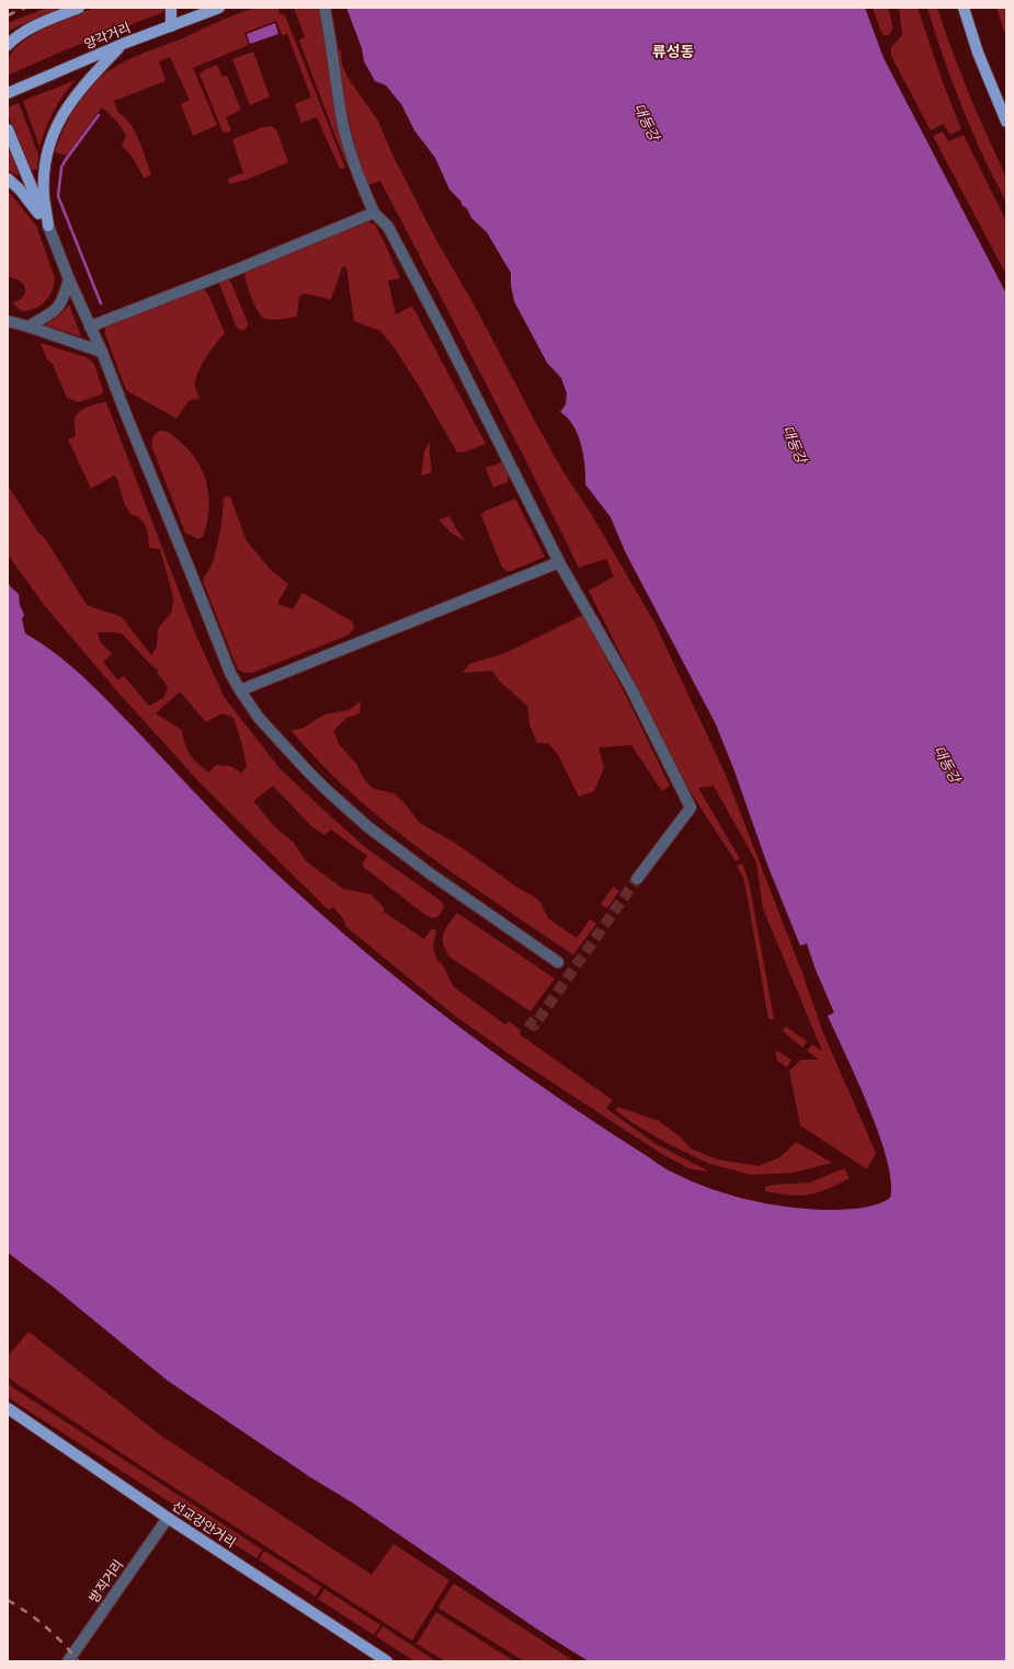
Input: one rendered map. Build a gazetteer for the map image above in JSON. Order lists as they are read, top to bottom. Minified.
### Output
{"streets":{"main road":["양각거리","선교강안거리"],"street":["방직거리"]},"crossings":[["선교강안거리","방직거리"]],"districts":["류성동"],"water":["대동강"]}
